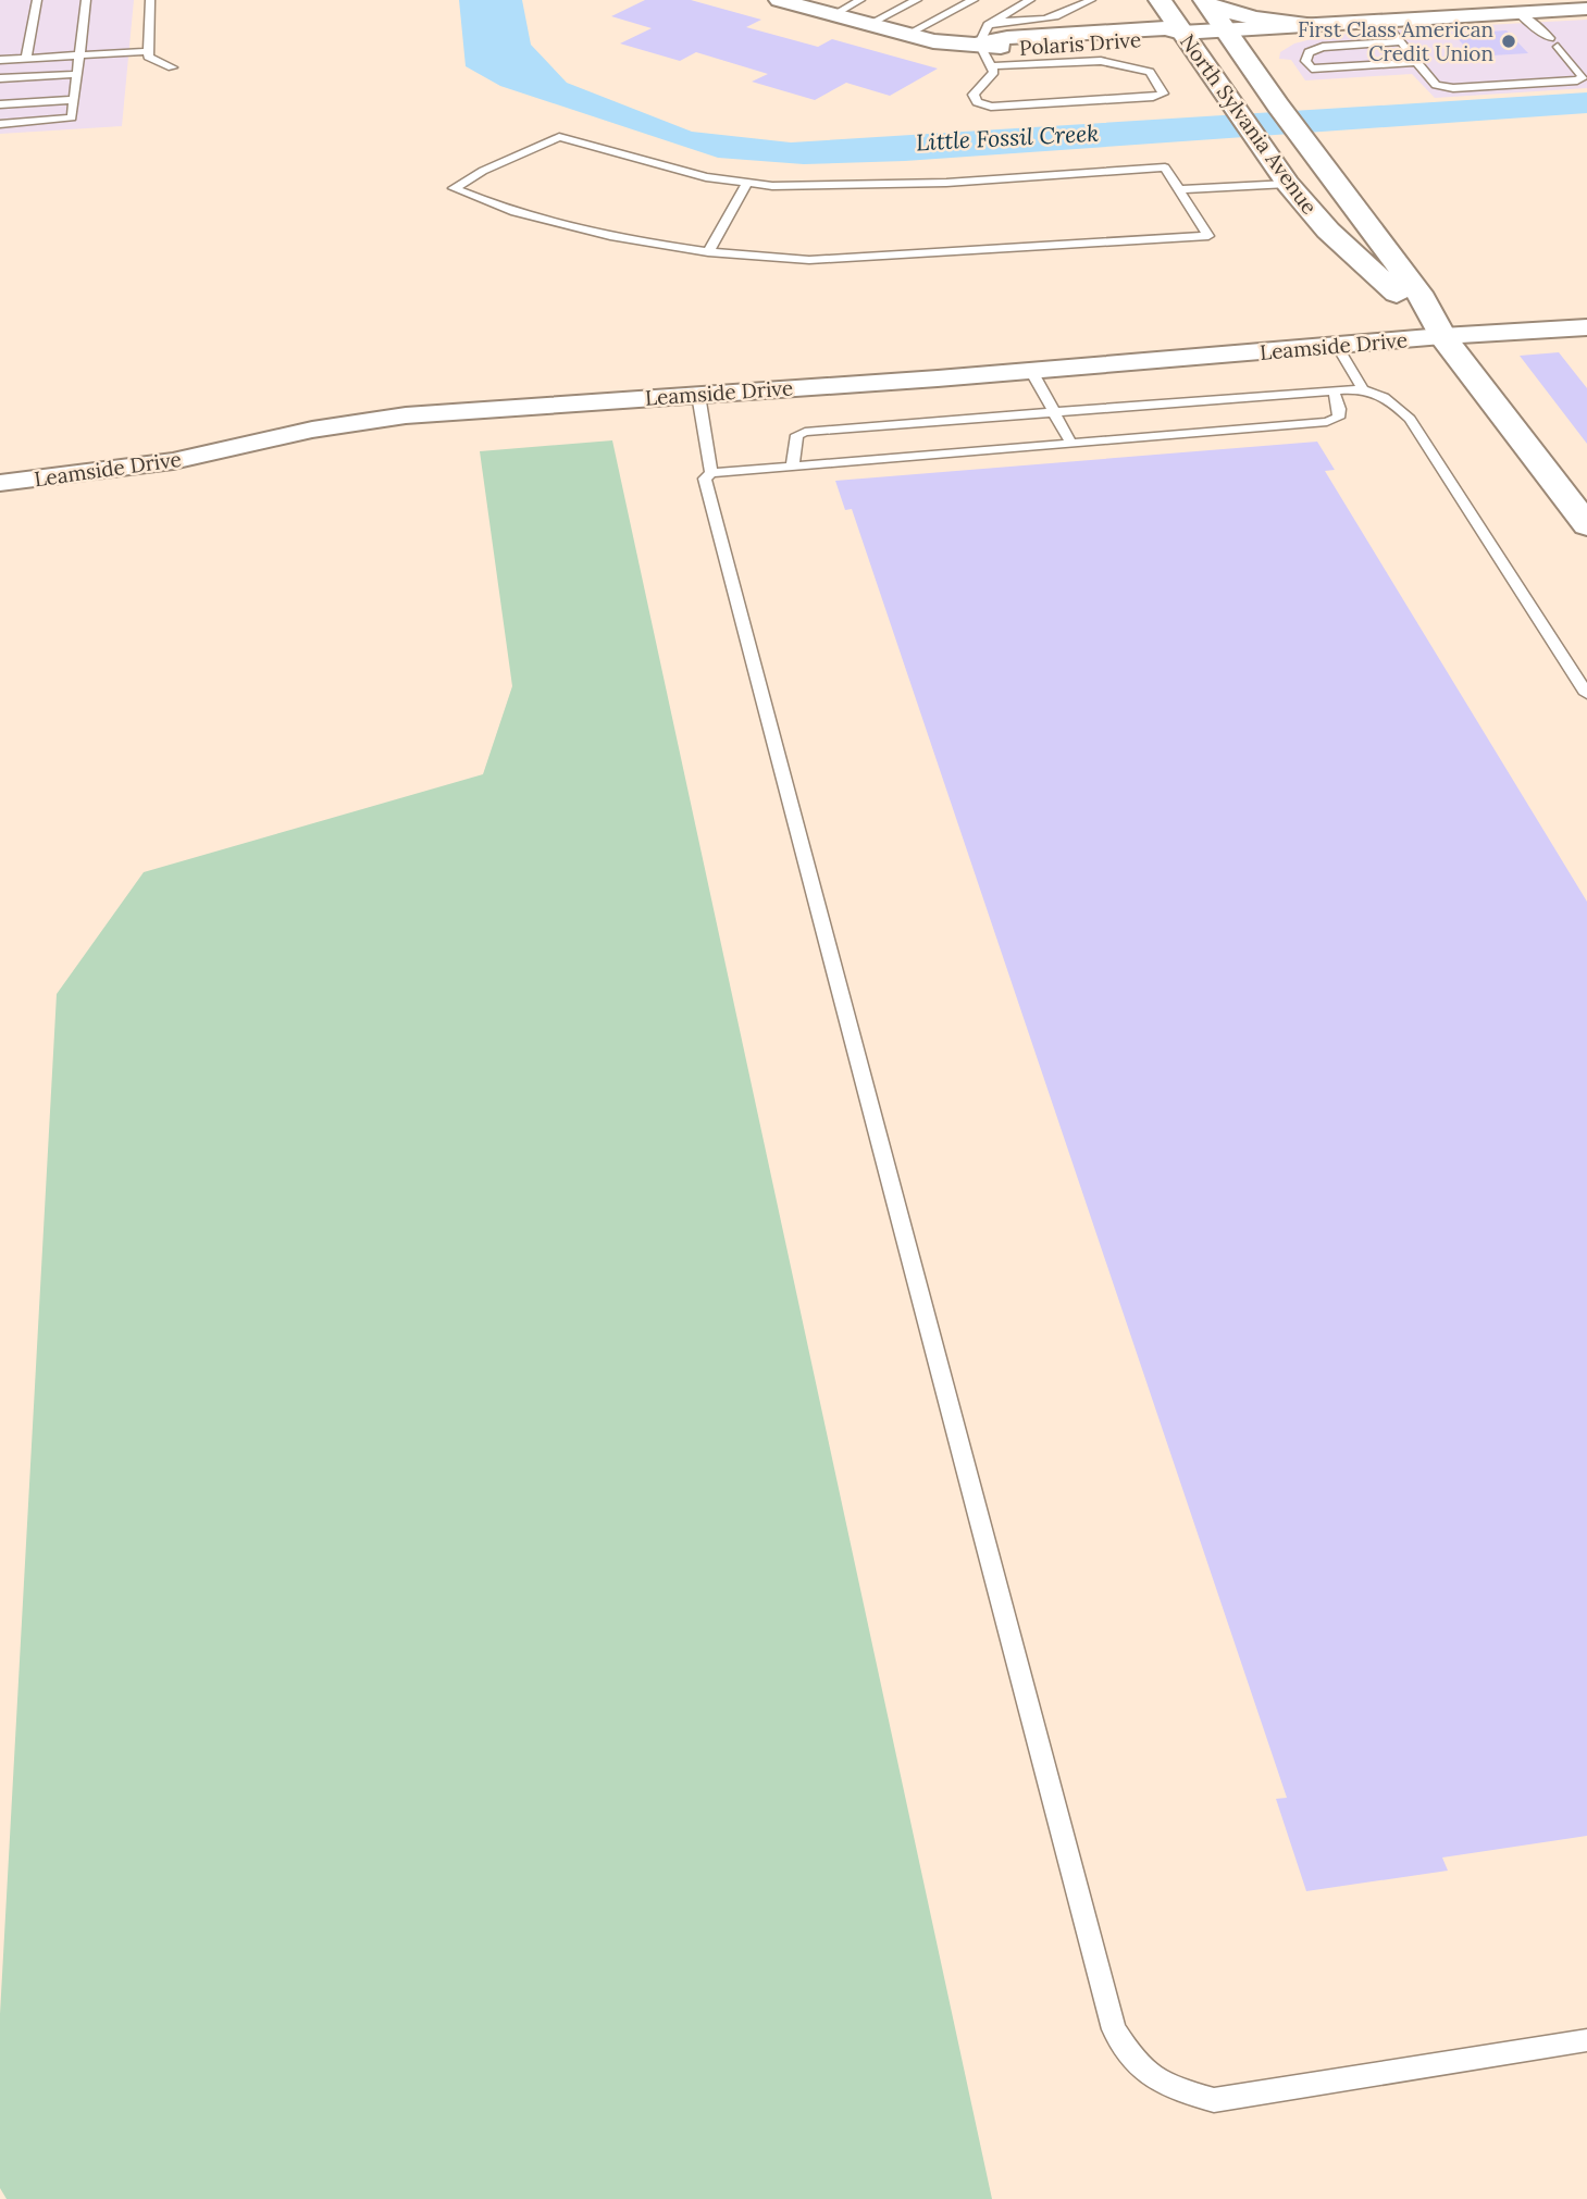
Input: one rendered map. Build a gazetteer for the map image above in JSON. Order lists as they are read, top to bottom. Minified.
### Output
{"streets":{"street":["Polaris Drive","North Sylvania Avenue","Leamside Drive"]},"crossings":[["Polaris Drive","North Sylvania Avenue"],["North Sylvania Avenue","Leamside Drive"]],"water":["Little Fossil Creek"],"places":["First Class American Credit Union"]}
